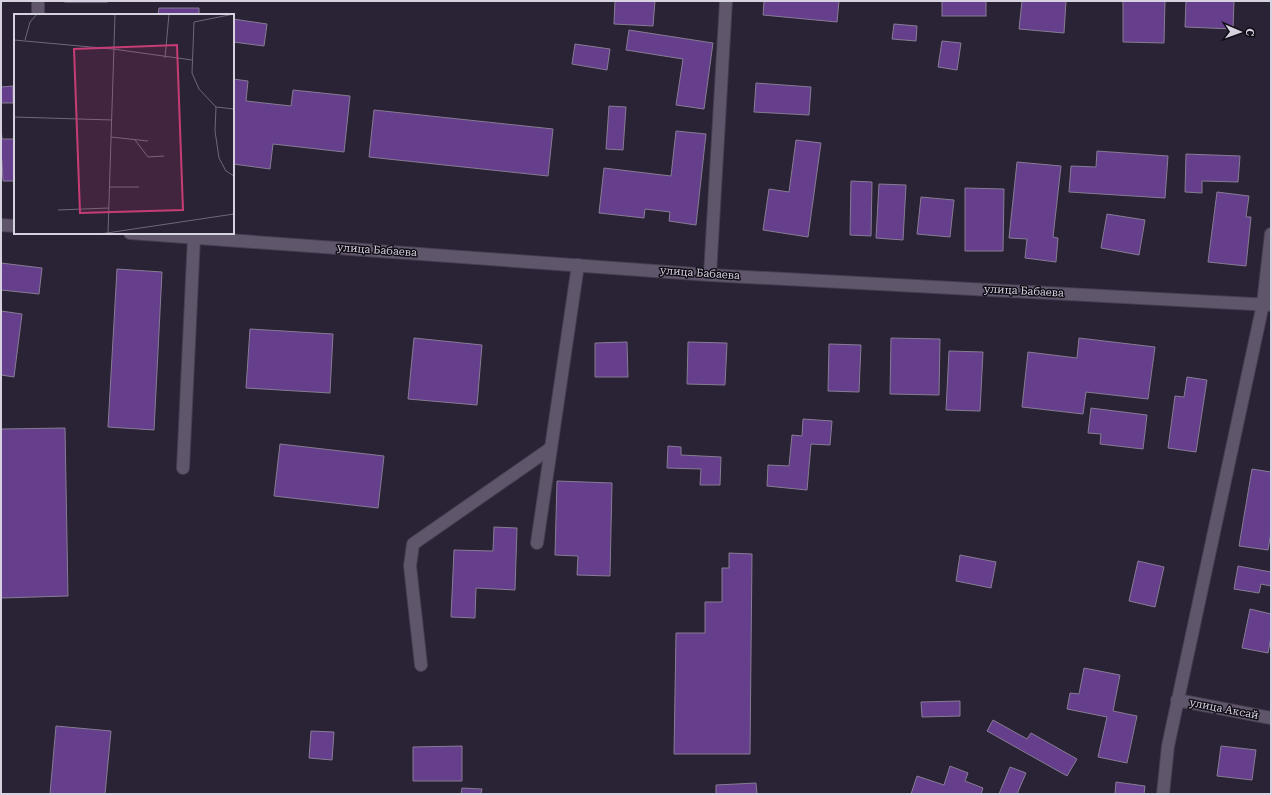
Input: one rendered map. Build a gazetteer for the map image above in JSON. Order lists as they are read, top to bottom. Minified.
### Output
{"streets":{"street":["улица Бабаева","улица Аксай"]},"north":"right"}
